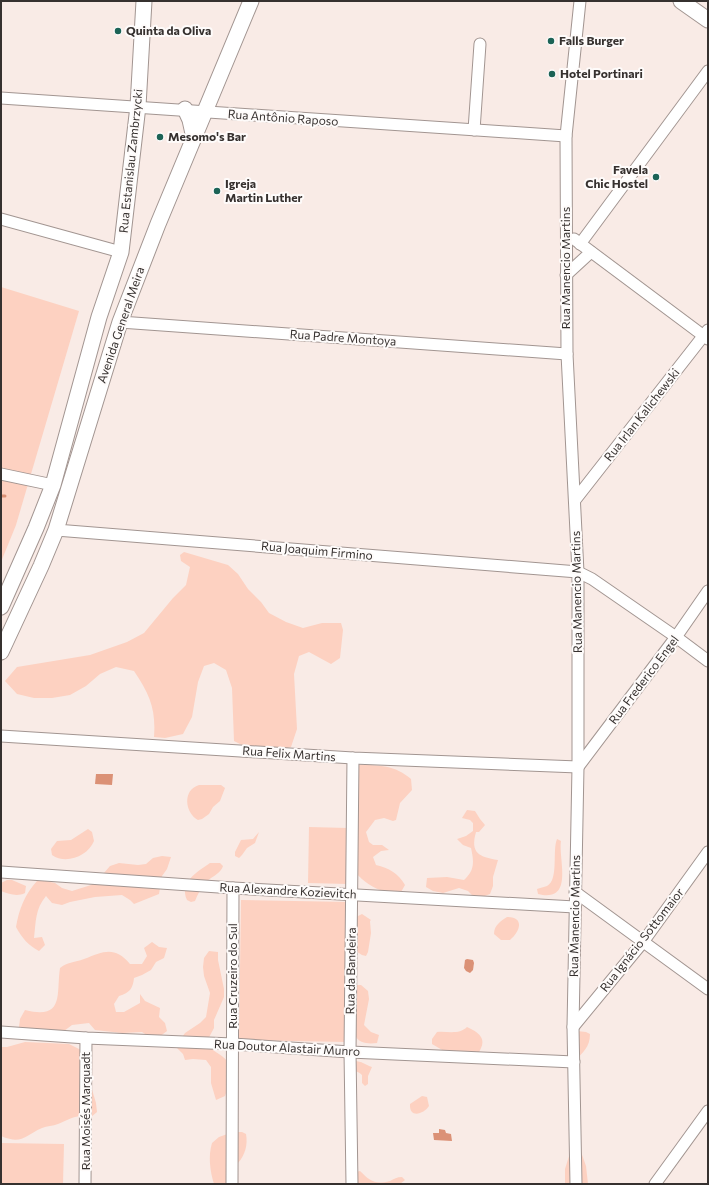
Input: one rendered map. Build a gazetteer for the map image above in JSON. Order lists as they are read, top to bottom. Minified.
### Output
{"streets":{"main road":["Rua Estanislau Zambrzycki","Avenida General Meira"],"street":["Rua Antônio Raposo","Rua Manencio Martins","Rua Padre Montoya","Rua Irlan Kalichewski","Rua Joaquim Firmino","Rua Frederico Engel","Rua Felix Martins","Rua Alexandre Kozievitch","Rua Ignácio Sottomaior","Rua da Bandeira","Rua Cruzeiro do Sul","Rua Doutor Alastair Munro","Rua Moisés Marquadt"]},"crossings":[["Rua Antônio Raposo","Rua Estanislau Zambrzycki"],["Rua Antônio Raposo","Rua Manencio Martins"],["Rua Antônio Raposo","Avenida General Meira"],["Rua Estanislau Zambrzycki","Avenida General Meira"],["Rua Manencio Martins","Rua Padre Montoya"],["Rua Manencio Martins","Rua Irlan Kalichewski"],["Rua Manencio Martins","Rua Joaquim Firmino"],["Rua Manencio Martins","Rua Frederico Engel"],["Rua Manencio Martins","Rua Felix Martins"],["Rua Manencio Martins","Rua Alexandre Kozievitch"],["Rua Manencio Martins","Rua Ignácio Sottomaior"],["Rua Manencio Martins","Rua Doutor Alastair Munro"],["Avenida General Meira","Rua Padre Montoya"],["Avenida General Meira","Rua Joaquim Firmino"],["Rua Frederico Engel","Rua Felix Martins"],["Rua Felix Martins","Rua da Bandeira"],["Rua Alexandre Kozievitch","Rua da Bandeira"],["Rua Alexandre Kozievitch","Rua Cruzeiro do Sul"],["Rua da Bandeira","Rua Doutor Alastair Munro"],["Rua Cruzeiro do Sul","Rua Doutor Alastair Munro"],["Rua Doutor Alastair Munro","Rua Moisés Marquadt"]],"places":["Quinta da Oliva","Falls Burger","Hotel Portinari","Mesomo's Bar","Favela Chic Hostel","Igreja Martin Luther"]}
